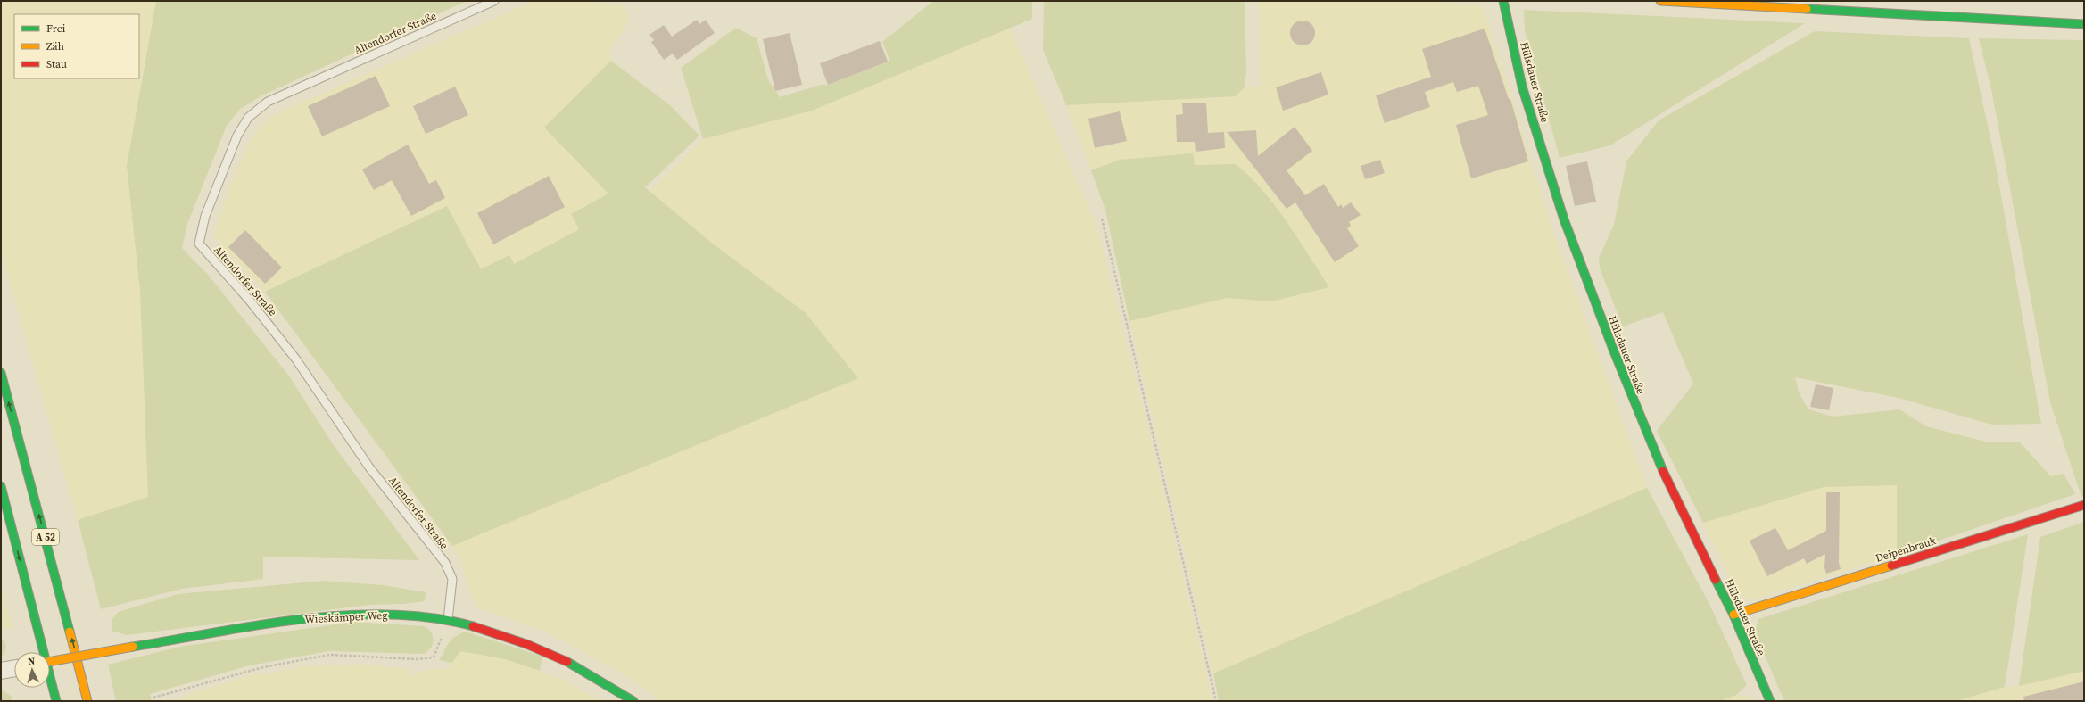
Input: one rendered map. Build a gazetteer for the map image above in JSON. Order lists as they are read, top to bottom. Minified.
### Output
{"streets":{"main road":["Hülsdauer Straße","A 52","Deipenbrauk","Wieskämper Weg"],"lane":["Altendorfer Straße"]},"crossings":[["Altendorfer Straße","Wieskämper Weg"],["Hülsdauer Straße","Deipenbrauk"]],"legend":["Frei","Zäh","Stau"],"north":"top"}
